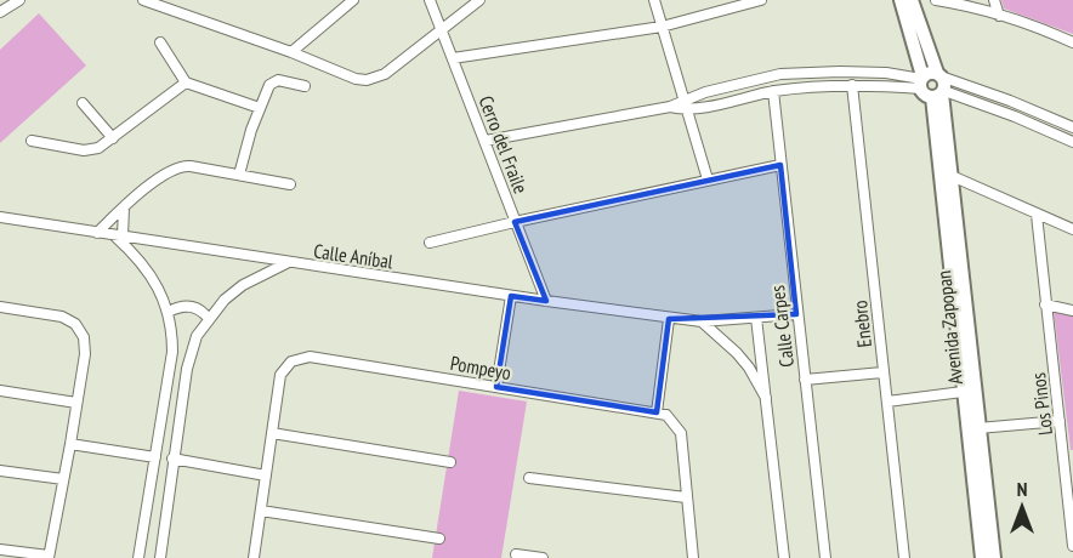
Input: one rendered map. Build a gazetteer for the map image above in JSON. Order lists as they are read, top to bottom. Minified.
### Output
{"streets":{"street":["Cerro del Fraile","Calle Aníbal","Enebro","Calle Carpes","Avenida Zapopan","Pompeyo","Los Pinos"]},"crossings":[["Cerro del Fraile","Calle Aníbal"],["Calle Aníbal","Calle Carpes"]],"north":"top"}
